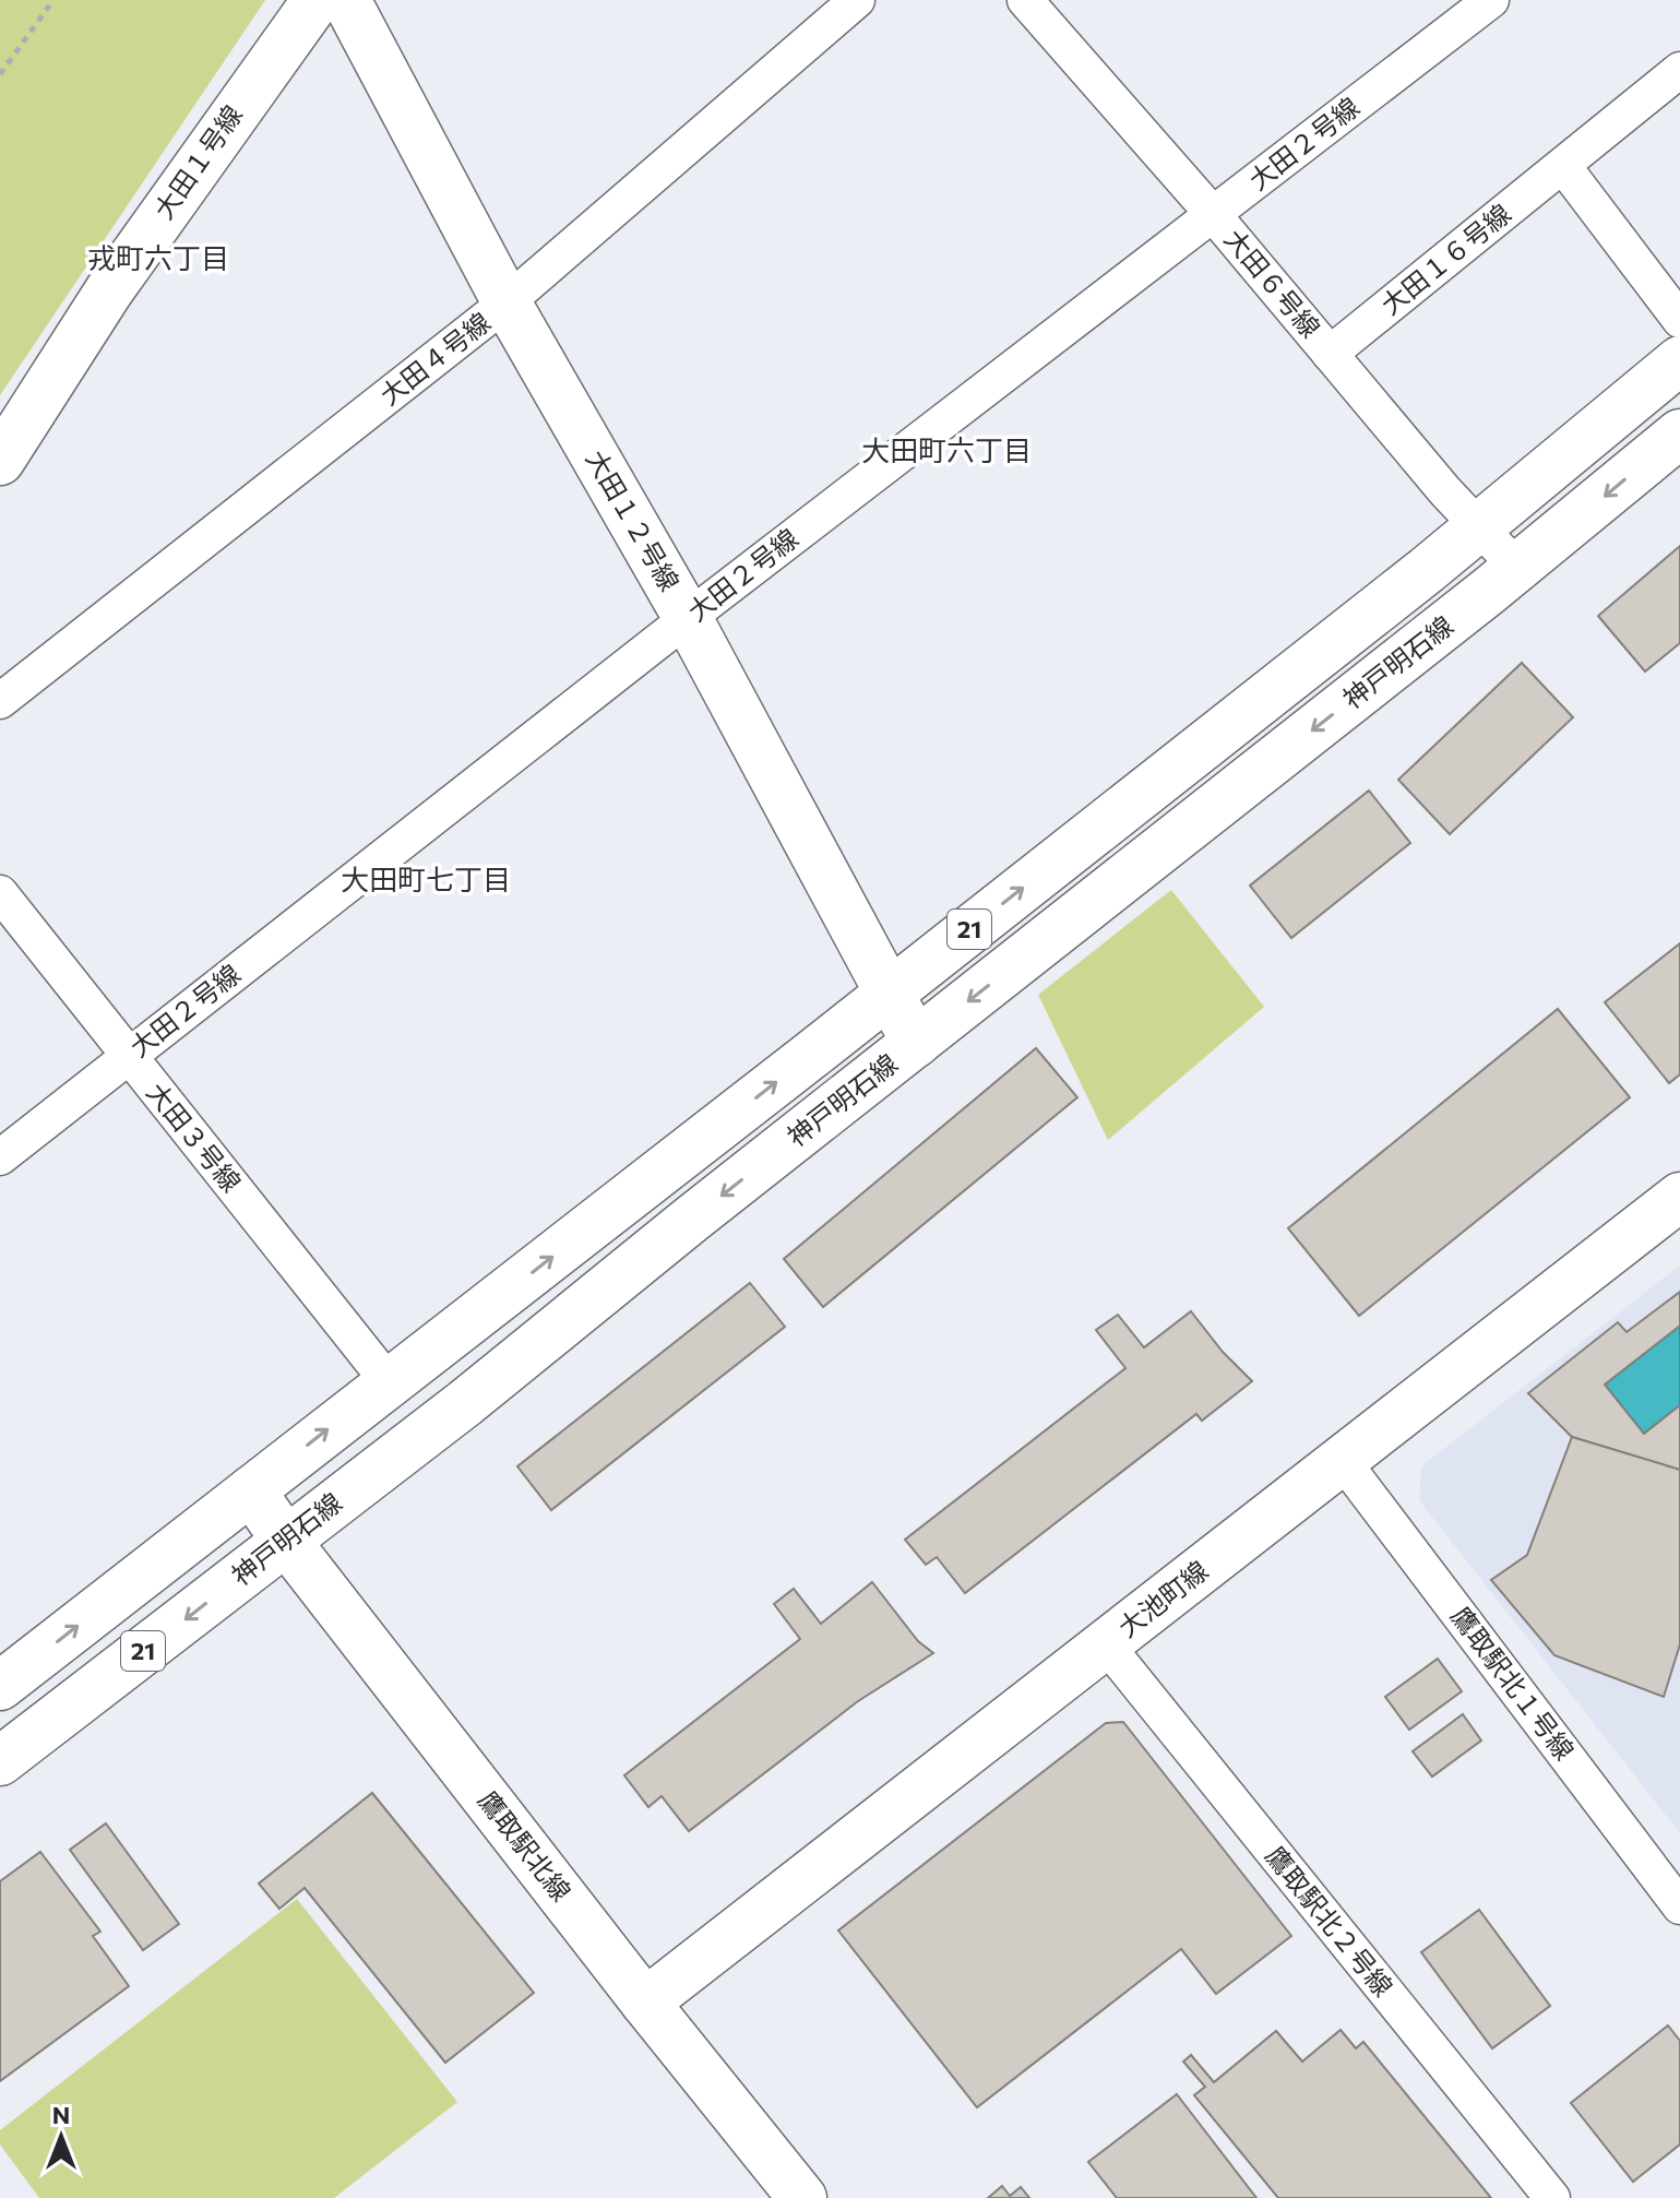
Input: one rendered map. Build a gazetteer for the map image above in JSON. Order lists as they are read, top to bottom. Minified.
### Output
{"streets":{"main road":["大田１号線","大田１２号線","神戸明石線","21","大池町線","鷹取駅北線"],"street":["大田２号線","大田１６号線","大田６号線","大田４号線","大田３号線","鷹取駅北１号線","鷹取駅北２号線"]},"crossings":[["大田２号線","大田６号線"],["大田２号線","大田１２号線"],["大田２号線","大田３号線"],["大田１６号線","大田６号線"],["大田６号線","神戸明石線"],["大田６号線","21"],["大田４号線","大田１２号線"],["大田１２号線","神戸明石線"],["大田１２号線","21"],["神戸明石線","鷹取駅北線"],["21","大田３号線"],["21","鷹取駅北線"],["大池町線","鷹取駅北１号線"],["大池町線","鷹取駅北線"],["大池町線","鷹取駅北２号線"]],"districts":["戎町六丁目","大田町六丁目","大田町七丁目"],"north":"top"}
